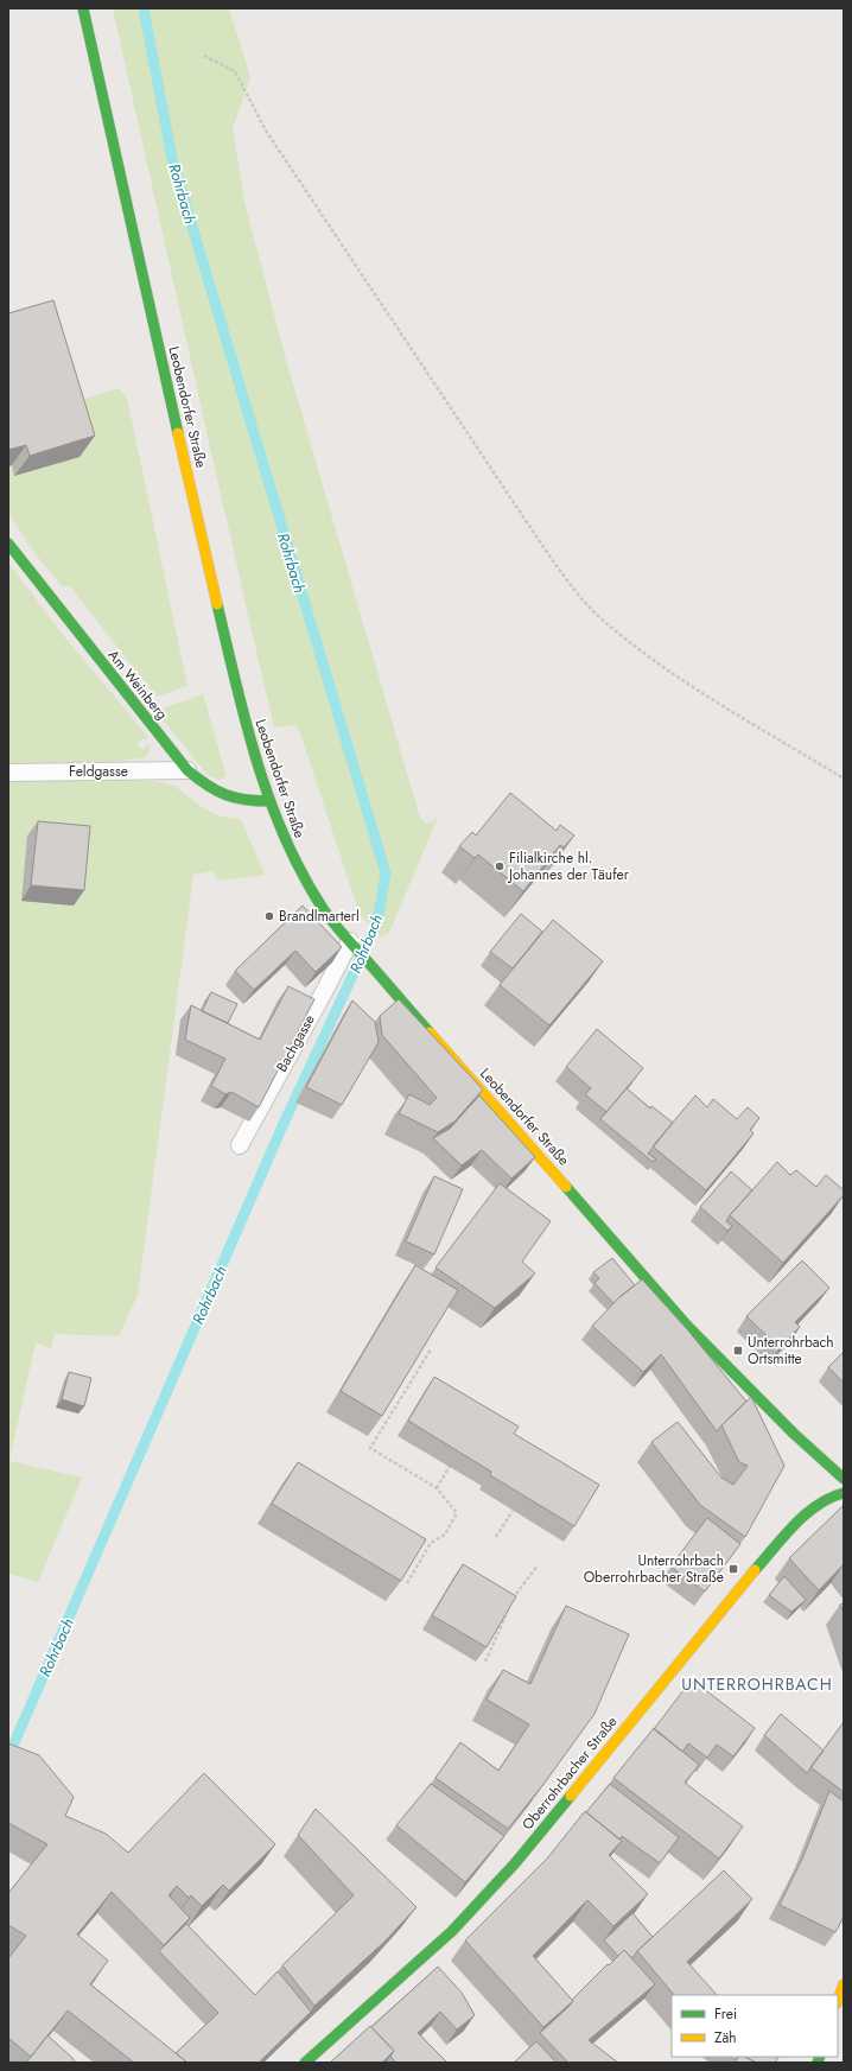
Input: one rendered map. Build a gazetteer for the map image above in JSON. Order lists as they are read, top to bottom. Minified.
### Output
{"streets":{"main road":["Leobendorfer Straße","Am Weinberg","Oberrohrbacher Straße"],"lane":["Feldgasse","Bachgasse"]},"crossings":[["Leobendorfer Straße","Am Weinberg"],["Leobendorfer Straße","Bachgasse"],["Am Weinberg","Feldgasse"]],"districts":["UNTERROHRBACH"],"water":["Rohrbach"],"places":{"other":["Filialkirche hl. Johannes der Täufer","Brandlmarterl"],"transit":["Unterrohrbach Ortsmitte","Unterrohrbach Oberrohrbacher Straße"]},"legend":["Frei","Zäh"]}
